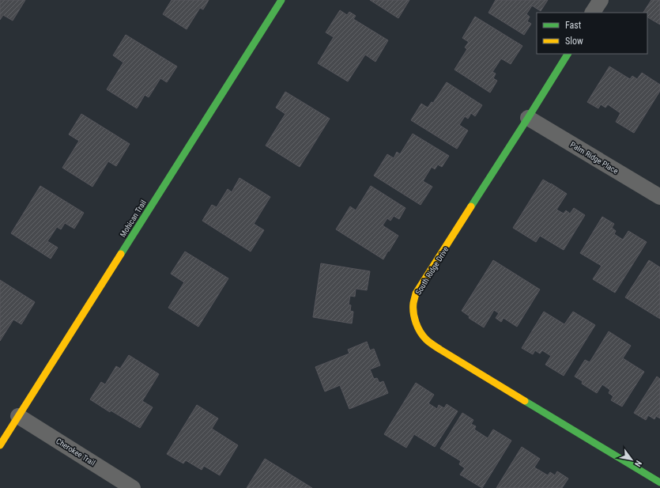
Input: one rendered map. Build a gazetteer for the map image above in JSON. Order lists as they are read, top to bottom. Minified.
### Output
{"streets":{"street":["Palm Ridge Place","Mohican Trail","South Ridge Drive","Cherokee Trail"]},"crossings":[["Palm Ridge Place","South Ridge Drive"],["Mohican Trail","Cherokee Trail"]],"legend":["Fast","Slow"],"north":"bottom right"}
